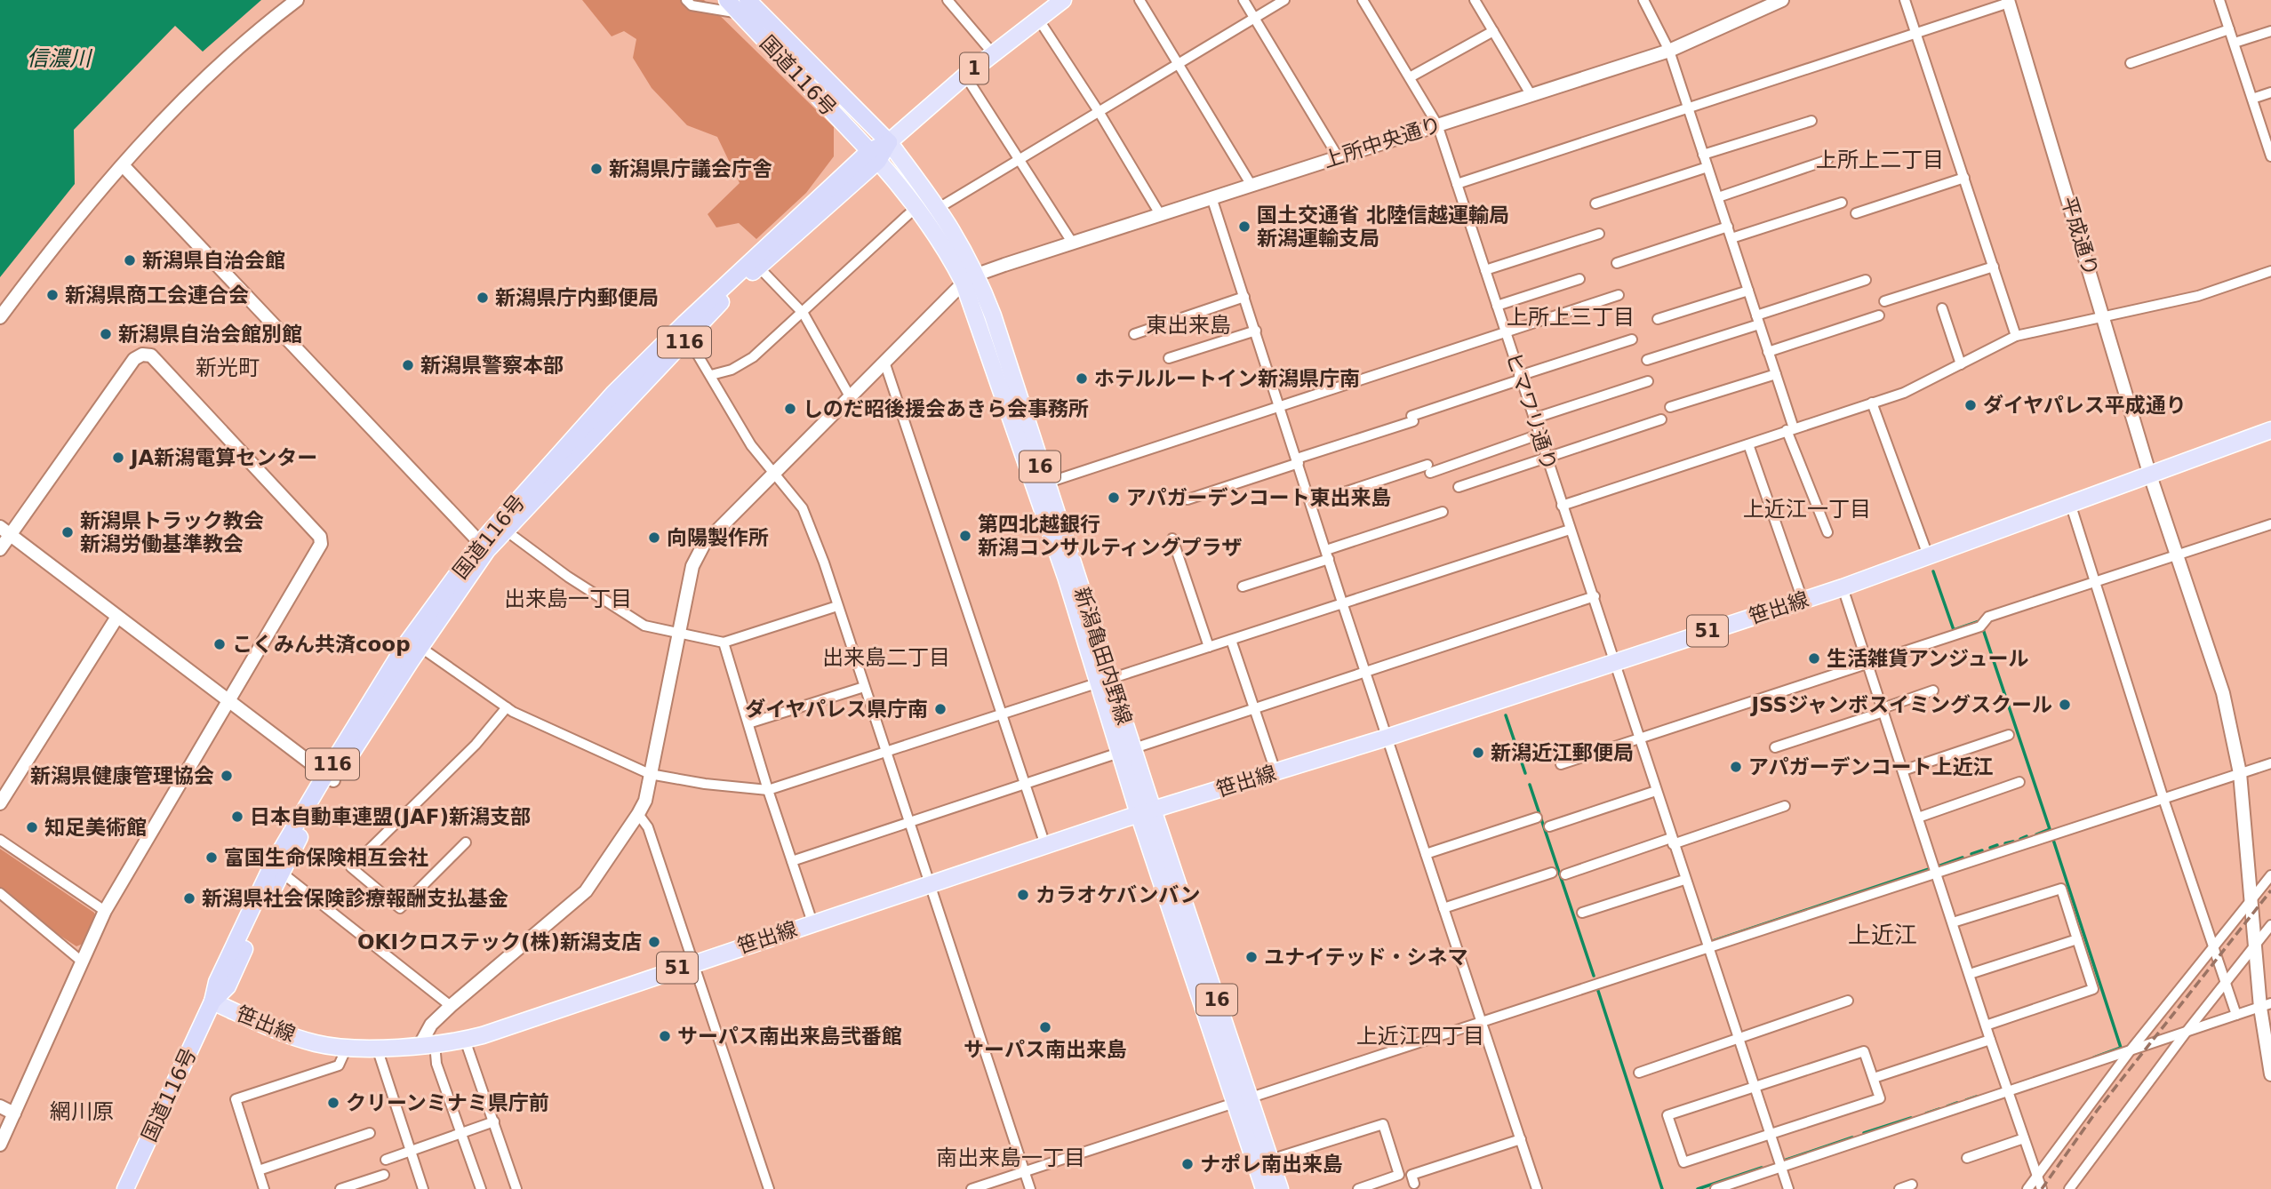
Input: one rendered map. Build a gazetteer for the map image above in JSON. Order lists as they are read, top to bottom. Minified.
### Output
{"streets":{"highway":["国道116号","116"],"main road":["1","16","笹出線","51","新潟亀田内野線"],"street":["上所中央通り","平成通り","ヒマワリ通り"]},"crossings":[["1","国道116号"],["1","新潟亀田内野線"],["国道116号","笹出線"],["国道116号","新潟亀田内野線"],["上所中央通り","ヒマワリ通り"],["上所中央通り","新潟亀田内野線"],["平成通り","笹出線"],["ヒマワリ通り","笹出線"],["笹出線","新潟亀田内野線"]],"districts":["上所上二丁目","上所上三丁目","東出来島","新光町","上近江一丁目","出来島一丁目","出来島二丁目","上近江","上近江四丁目","網川原","南出来島一丁目"],"water":["信濃川"],"places":["新潟県庁議会庁舎","国土交通省 北陸信越運輸局 新潟運輸支局","新潟県自治会館","新潟県商工会連合会","新潟県庁内郵便局","新潟県自治会館別館","新潟県警察本部","ホテルルートイン新潟県庁南","ダイヤパレス平成通り","しのだ昭後援会あきら会事務所","JA新潟電算センター","アパガーデンコート東出来島","新潟県トラック教会 新潟労働基準教会","第四北越銀行 新潟コンサルティングプラザ","向陽製作所","こくみん共済coop","生活雑貨アンジュール","JSSジャンボスイミングスクール","ダイヤパレス県庁南","新潟近江郵便局","アパガーデンコート上近江","新潟県健康管理協会","日本自動車連盟(JAF)新潟支部","知足美術館","富国生命保険相互会社","カラオケバンバン","新潟県社会保険診療報酬支払基金","OKIクロステック(株)新潟支店","ユナイテッド・シネマ","サーパス南出来島","サーパス南出来島弐番館","クリーンミナミ県庁前","ナポレ南出来島"]}
